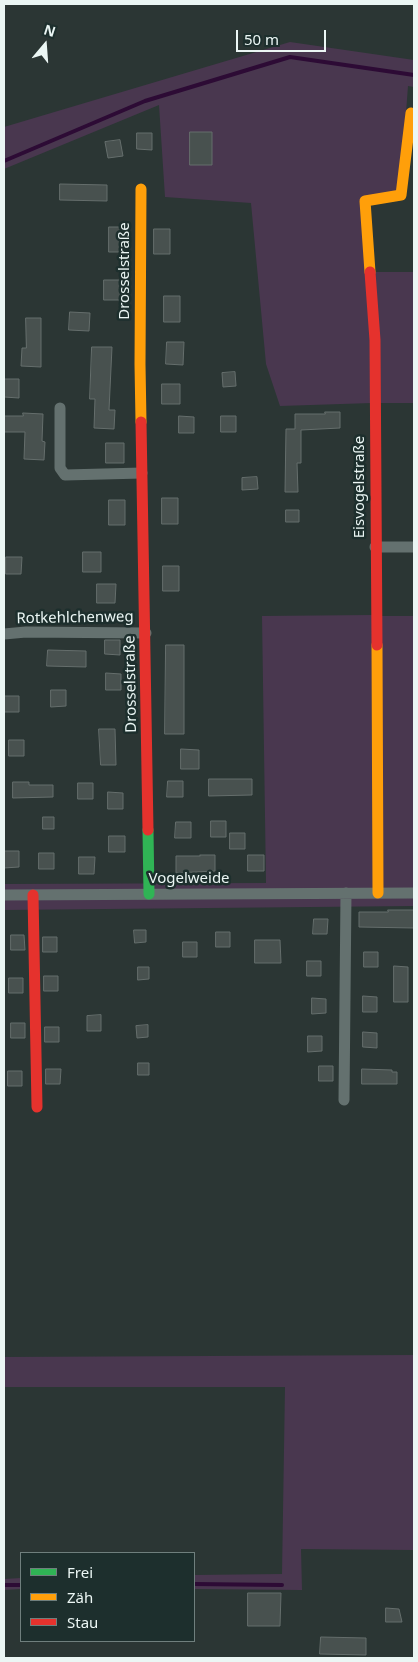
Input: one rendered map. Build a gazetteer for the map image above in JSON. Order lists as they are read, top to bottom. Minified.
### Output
{"streets":{"street":["Drosselstraße","Eisvogelstraße","Rotkehlchenweg","Vogelweide"]},"crossings":[["Drosselstraße","Rotkehlchenweg"],["Drosselstraße","Vogelweide"],["Eisvogelstraße","Vogelweide"]],"legend":["Frei","Zäh","Stau"],"scale_bar":"50 m","north":"top"}
